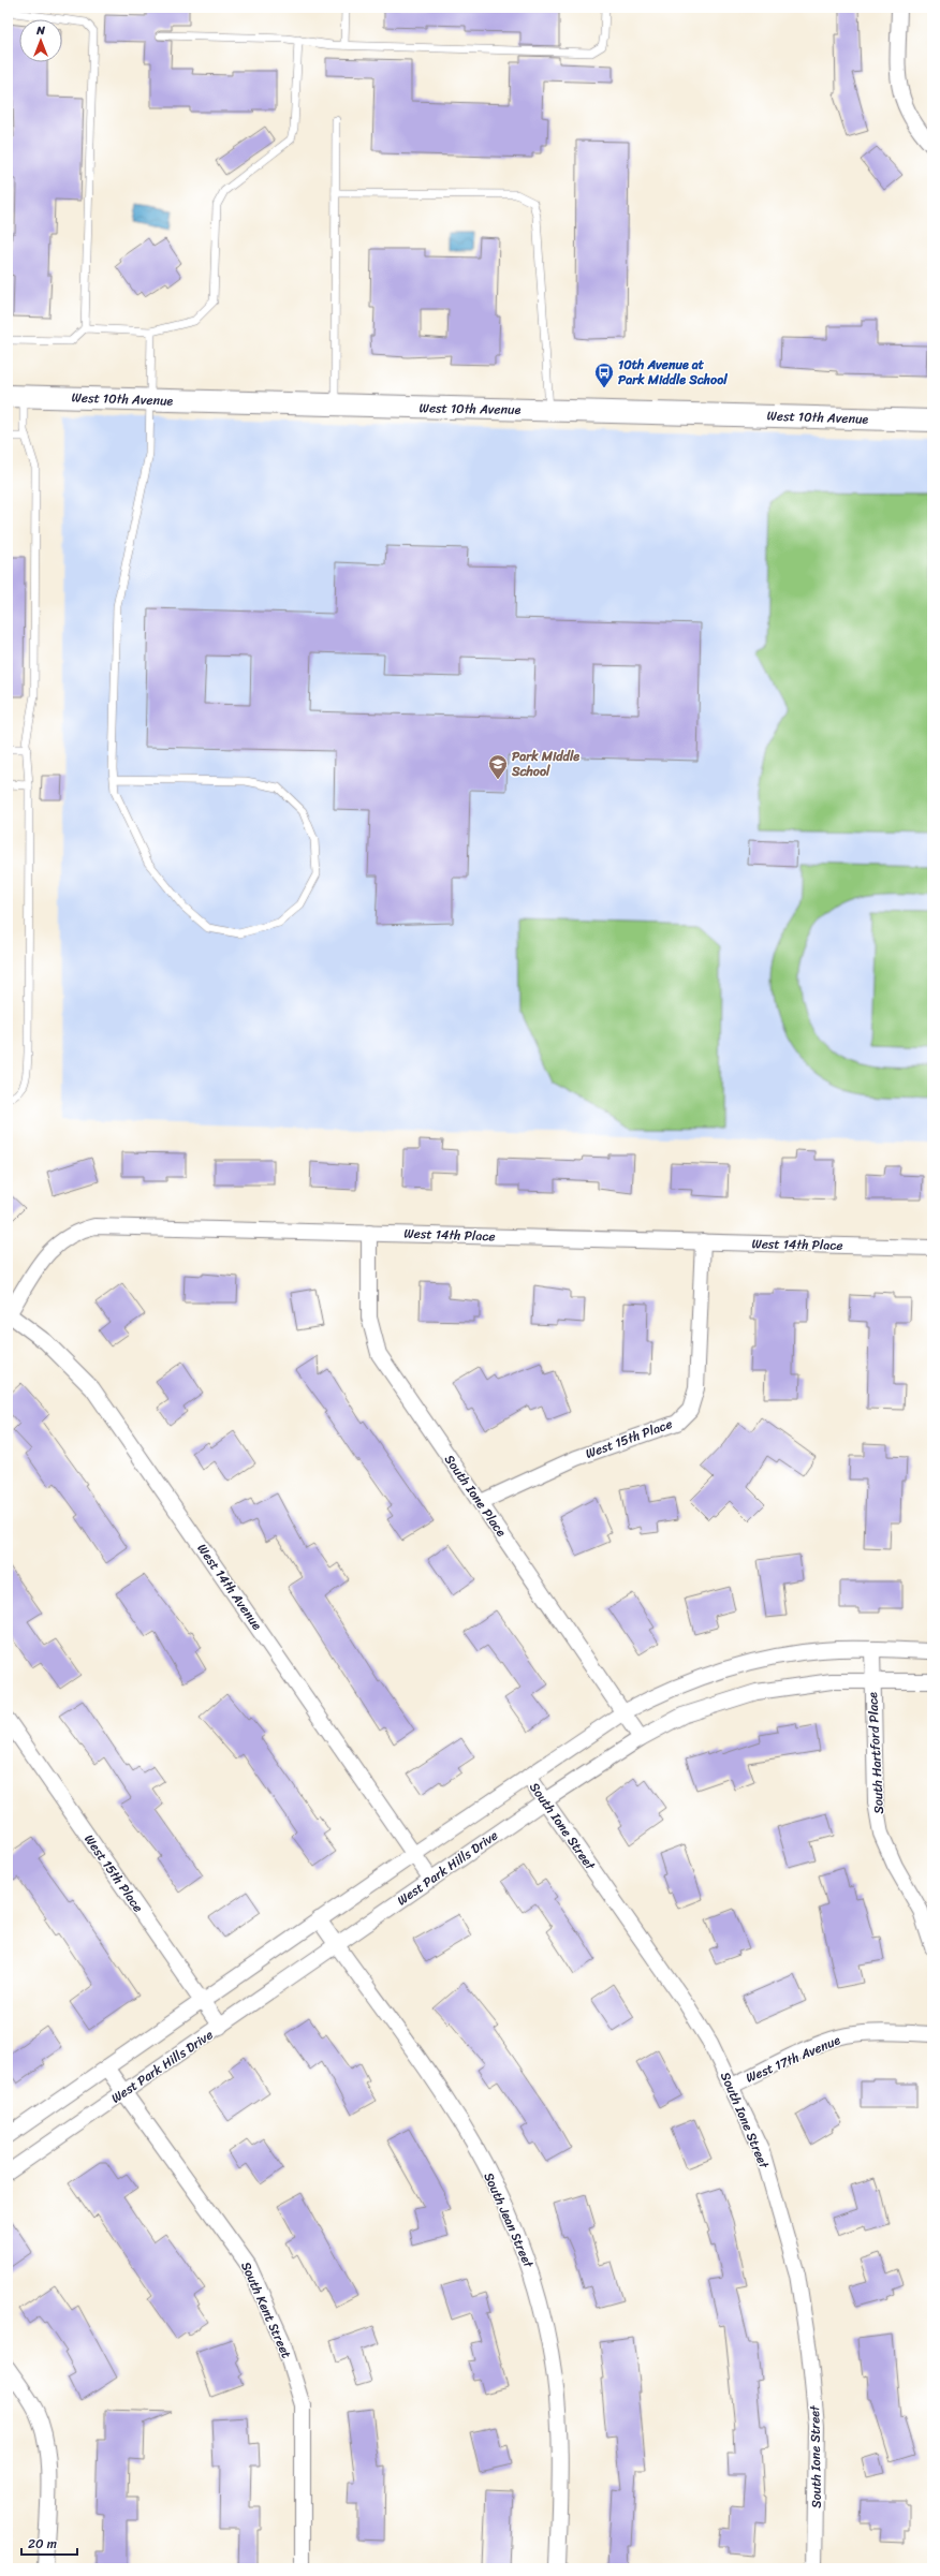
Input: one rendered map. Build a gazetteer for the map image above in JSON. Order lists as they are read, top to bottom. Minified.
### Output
{"streets":{"main road":["West 10th Avenue"],"street":["West 14th Place","West 15th Place","South Ione Place","West 14th Avenue","South Hartford Place","South Ione Street","West Park Hills Drive","West 17th Avenue","South Jean Street","South Kent Street"]},"crossings":[["West 14th Place","West 15th Place"],["West 14th Place","South Ione Place"],["West 14th Place","West 14th Avenue"],["West 15th Place","South Ione Place"],["West 15th Place","West Park Hills Drive"],["South Ione Place","West Park Hills Drive"],["West 14th Avenue","West Park Hills Drive"],["South Hartford Place","West Park Hills Drive"],["South Ione Street","West Park Hills Drive"],["South Ione Street","West 17th Avenue"],["West Park Hills Drive","South Jean Street"],["West Park Hills Drive","South Kent Street"]],"places":{"bus stop":["10th Avenue at Park Middle School"],"school or university":["Park Middle School"]},"scale_bar":"20 m","north":"top"}
